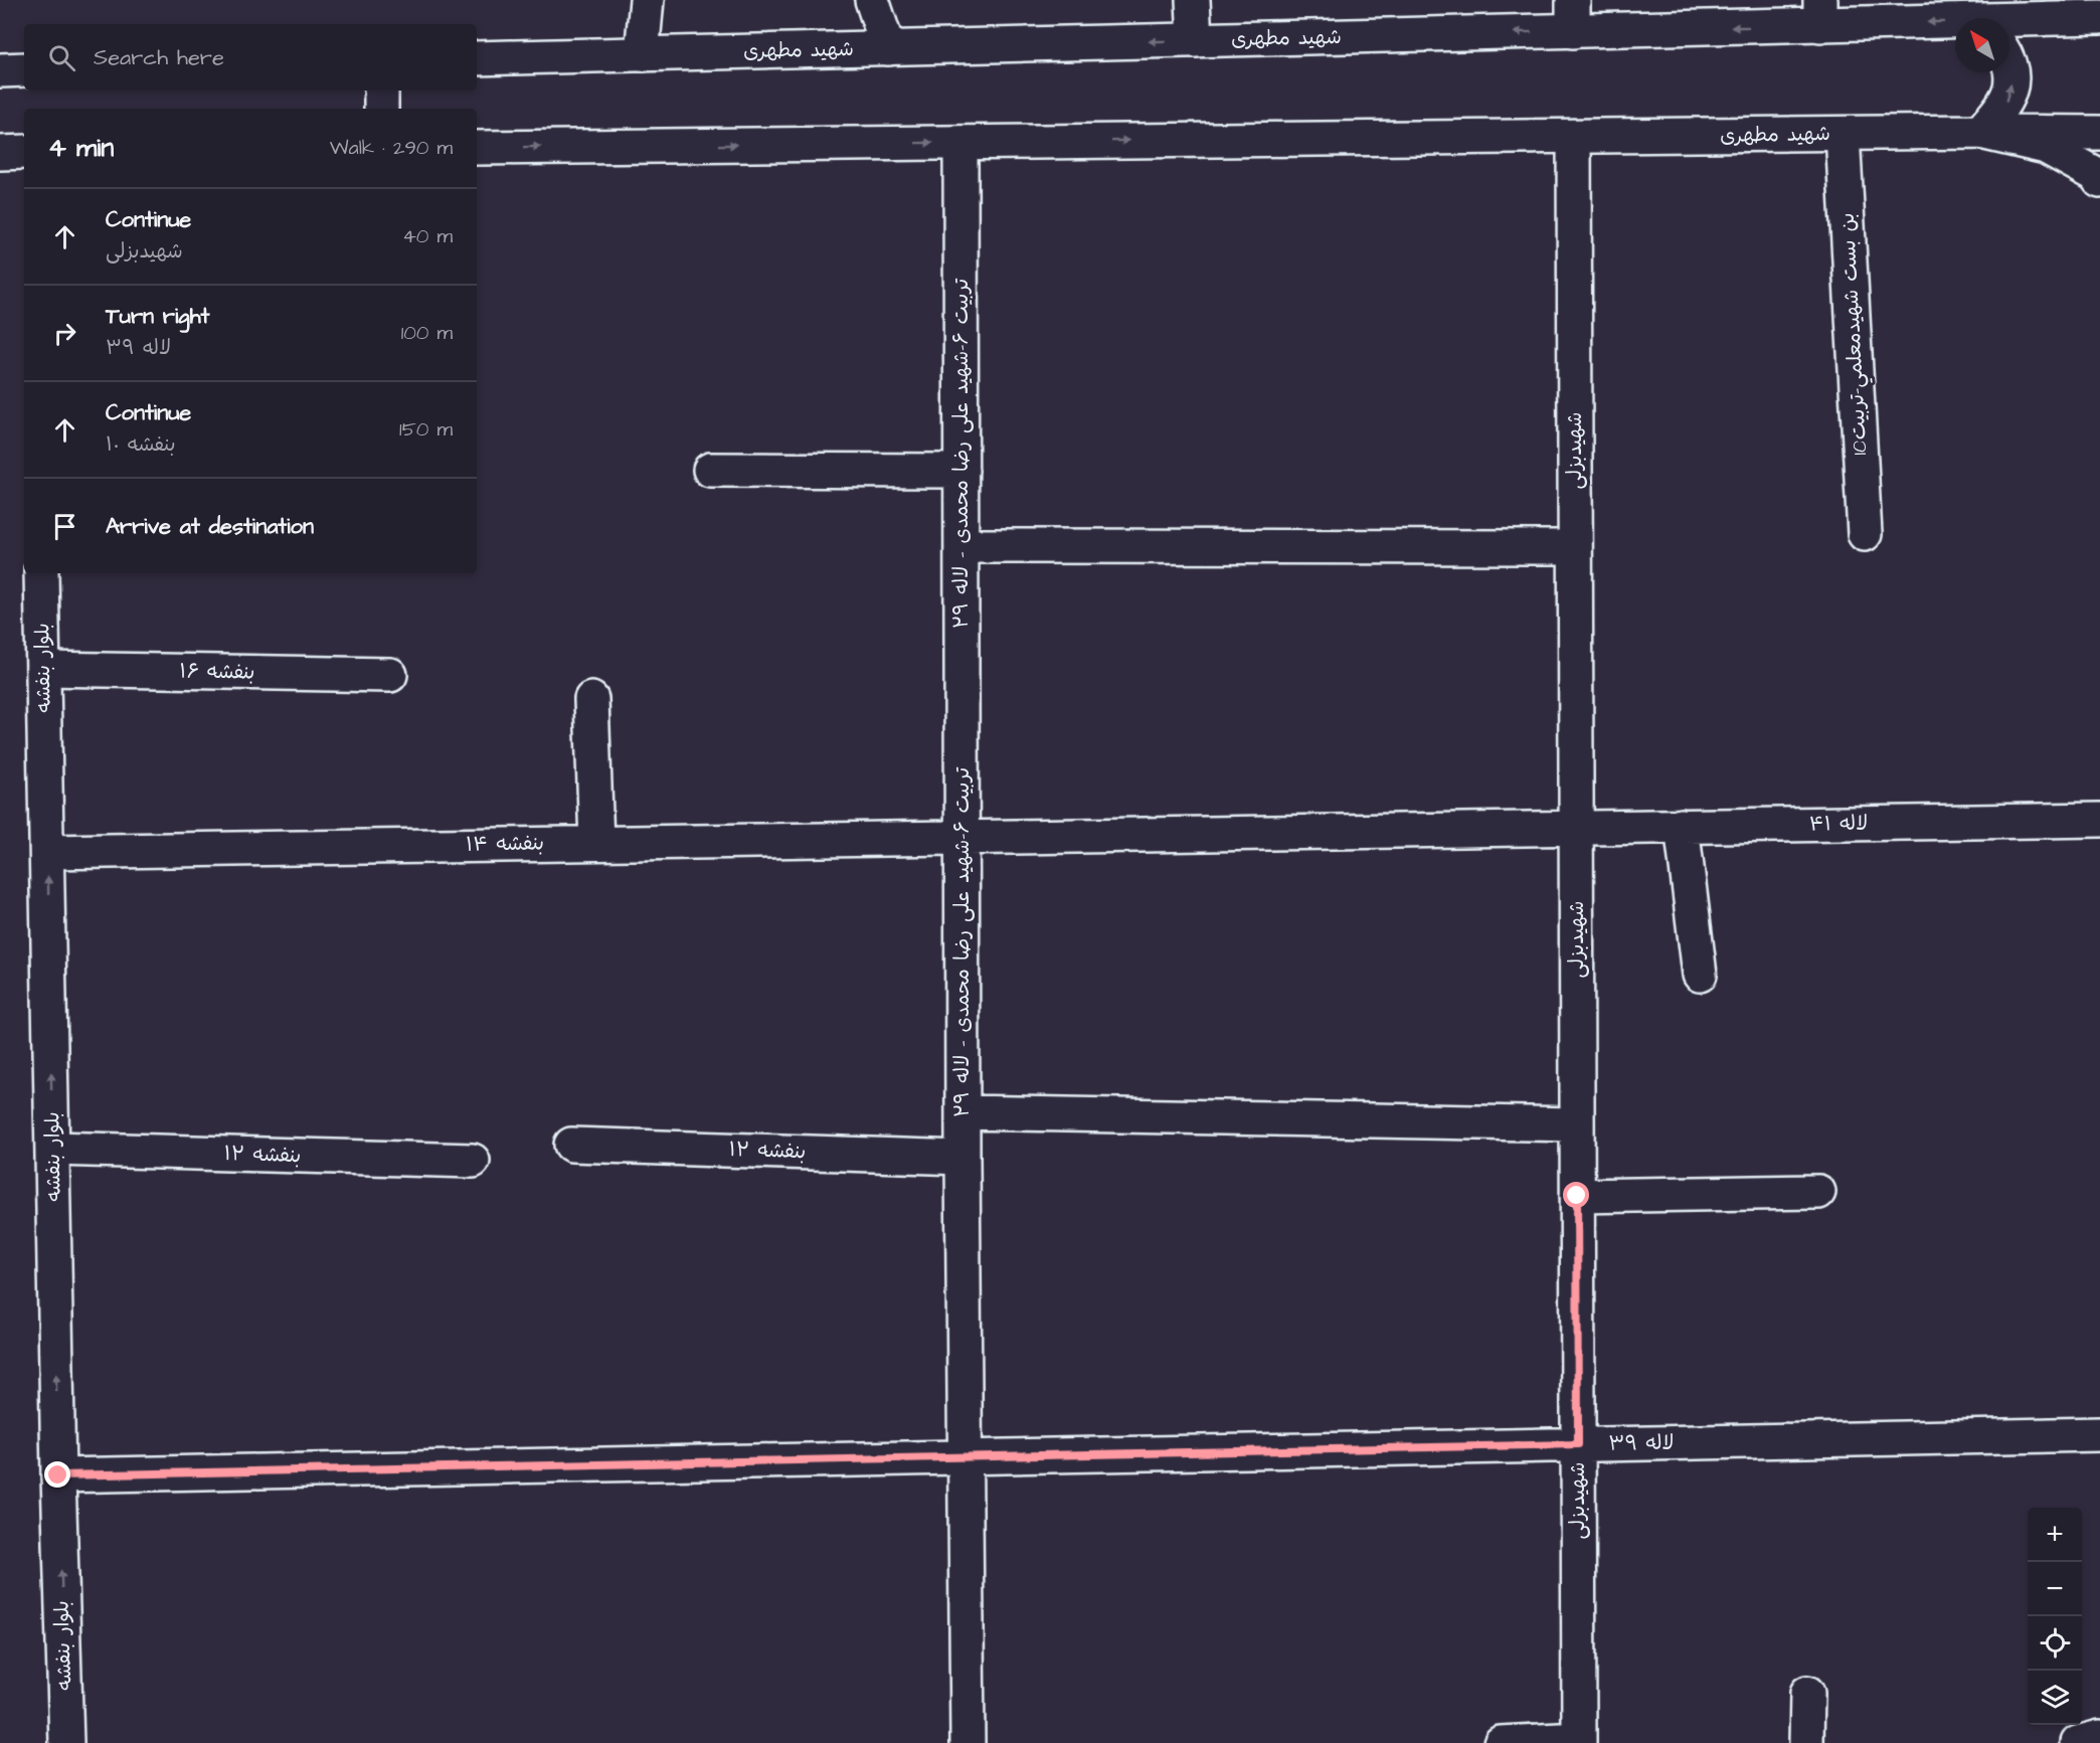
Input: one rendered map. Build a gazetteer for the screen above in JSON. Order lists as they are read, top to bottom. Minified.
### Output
{"streets":{"street":["شهید مطهری","بن بست شهيدمعلمي-تربيت10","شهیدبزلی","تربیت ۶-شهید علی رضا محمدی - لاله ۲۹","بلوار بنفشه","بنفشه ۱۶","لاله ۴۱","بنفشه ۱۴","بنفشه ۱۲","لاله ۳۹"]},"crossings":[["شهید مطهری","بن بست شهيدمعلمي-تربيت10"],["شهید مطهری","شهیدبزلی"],["شهید مطهری","تربیت ۶-شهید علی رضا محمدی - لاله ۲۹"],["شهیدبزلی","لاله ۴۱"],["شهیدبزلی","لاله ۳۹"],["تربیت ۶-شهید علی رضا محمدی - لاله ۲۹","لاله ۴۱"],["تربیت ۶-شهید علی رضا محمدی - لاله ۲۹","بنفشه ۱۴"],["تربیت ۶-شهید علی رضا محمدی - لاله ۲۹","بنفشه ۱۲"],["تربیت ۶-شهید علی رضا محمدی - لاله ۲۹","لاله ۳۹"],["بلوار بنفشه","بنفشه ۱۶"],["بلوار بنفشه","بنفشه ۱۴"],["بلوار بنفشه","بنفشه ۱۲"],["بلوار بنفشه","لاله ۳۹"],["لاله ۴۱","بنفشه ۱۴"]],"one_way":["بلوار بنفشه"],"north":"top left","page":{"search":"Search here","heading":["4 min","Walk · 290 m"],"list":[["Continue","شهیدبزلی","40 m"],["Turn right","لاله ۳۹","100 m"],["Continue","بنفشه ۱۰","150 m"],"Arrive at destination"],"map_buttons":["+","−"]}}
